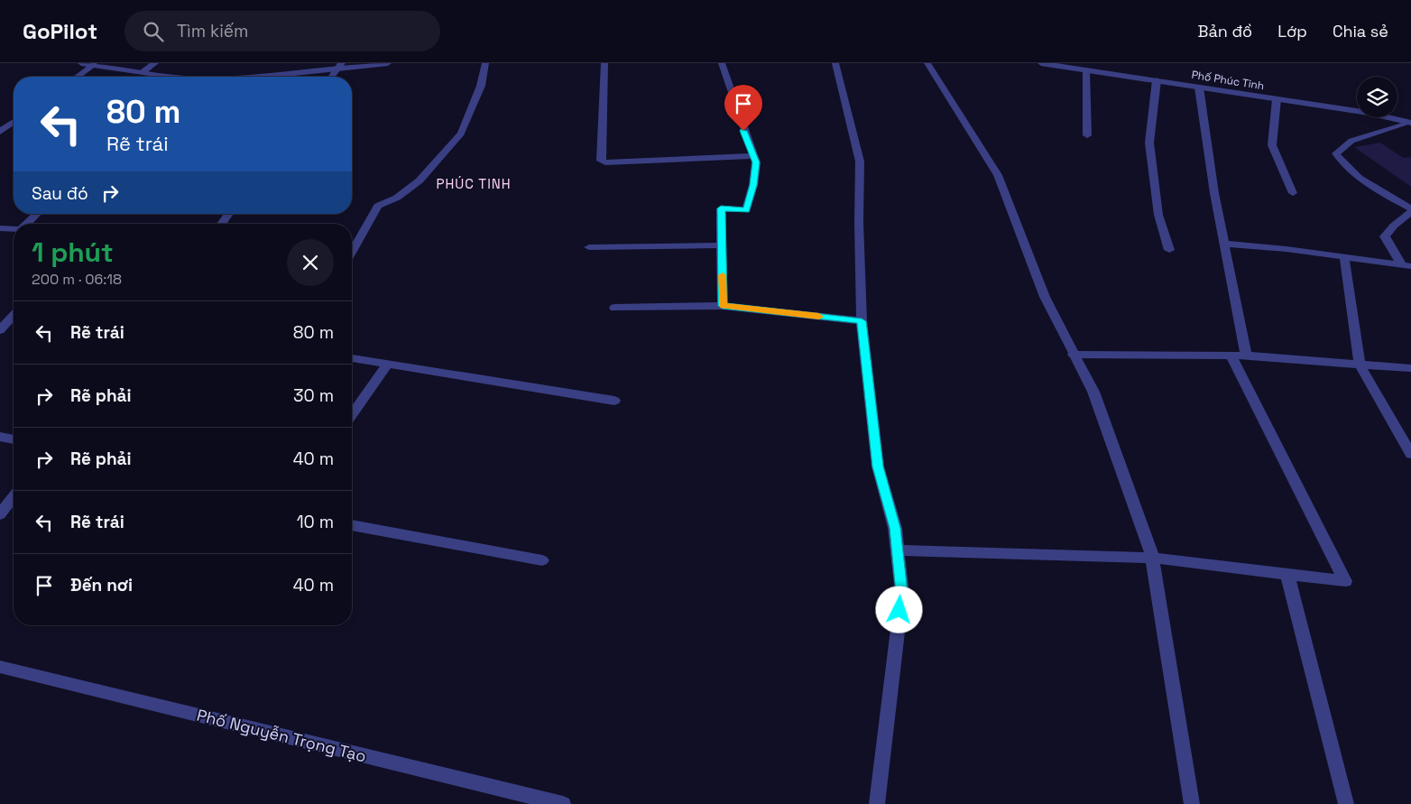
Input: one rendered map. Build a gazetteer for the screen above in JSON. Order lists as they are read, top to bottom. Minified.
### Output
{"streets":{"street":["Phố Phúc Tinh","Phố Nguyễn Trọng Tạo"]},"districts":["PHÚC TINH"],"page":{"header":"GoPilot","search":"Tìm kiếm","nav":["Bản đồ","Lớp","Chia sẻ"],"turn":["80 m","Rẽ trái"],"then":"Sau đó","heading":["1 phút","200 m · 06:18"],"list":[{"name":"Rẽ trái","value":"80 m"},{"name":"Rẽ phải","value":"30 m"},{"name":"Rẽ phải","value":"40 m"},{"name":"Rẽ trái","value":"10 m"},{"name":"Đến nơi","value":"40 m"}]}}
